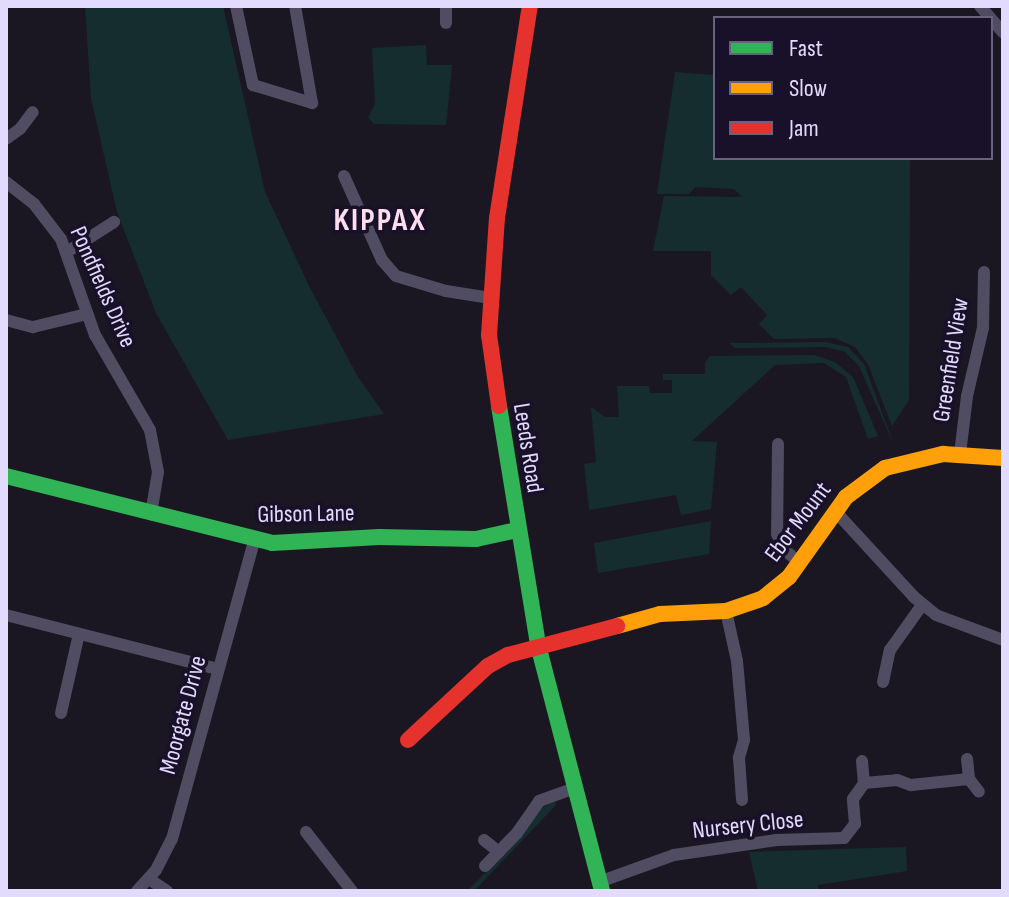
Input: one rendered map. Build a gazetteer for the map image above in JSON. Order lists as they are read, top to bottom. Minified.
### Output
{"streets":{"street":["Pondfields Drive","Greenfield View","Leeds Road","Gibson Lane","Ebor Mount","Moorgate Drive","Nursery Close"]},"crossings":[["Pondfields Drive","Gibson Lane"],["Greenfield View","Ebor Mount"],["Leeds Road","Gibson Lane"],["Leeds Road","Ebor Mount"],["Leeds Road","Nursery Close"],["Gibson Lane","Moorgate Drive"]],"districts":["KIPPAX"],"legend":["Fast","Slow","Jam"]}
